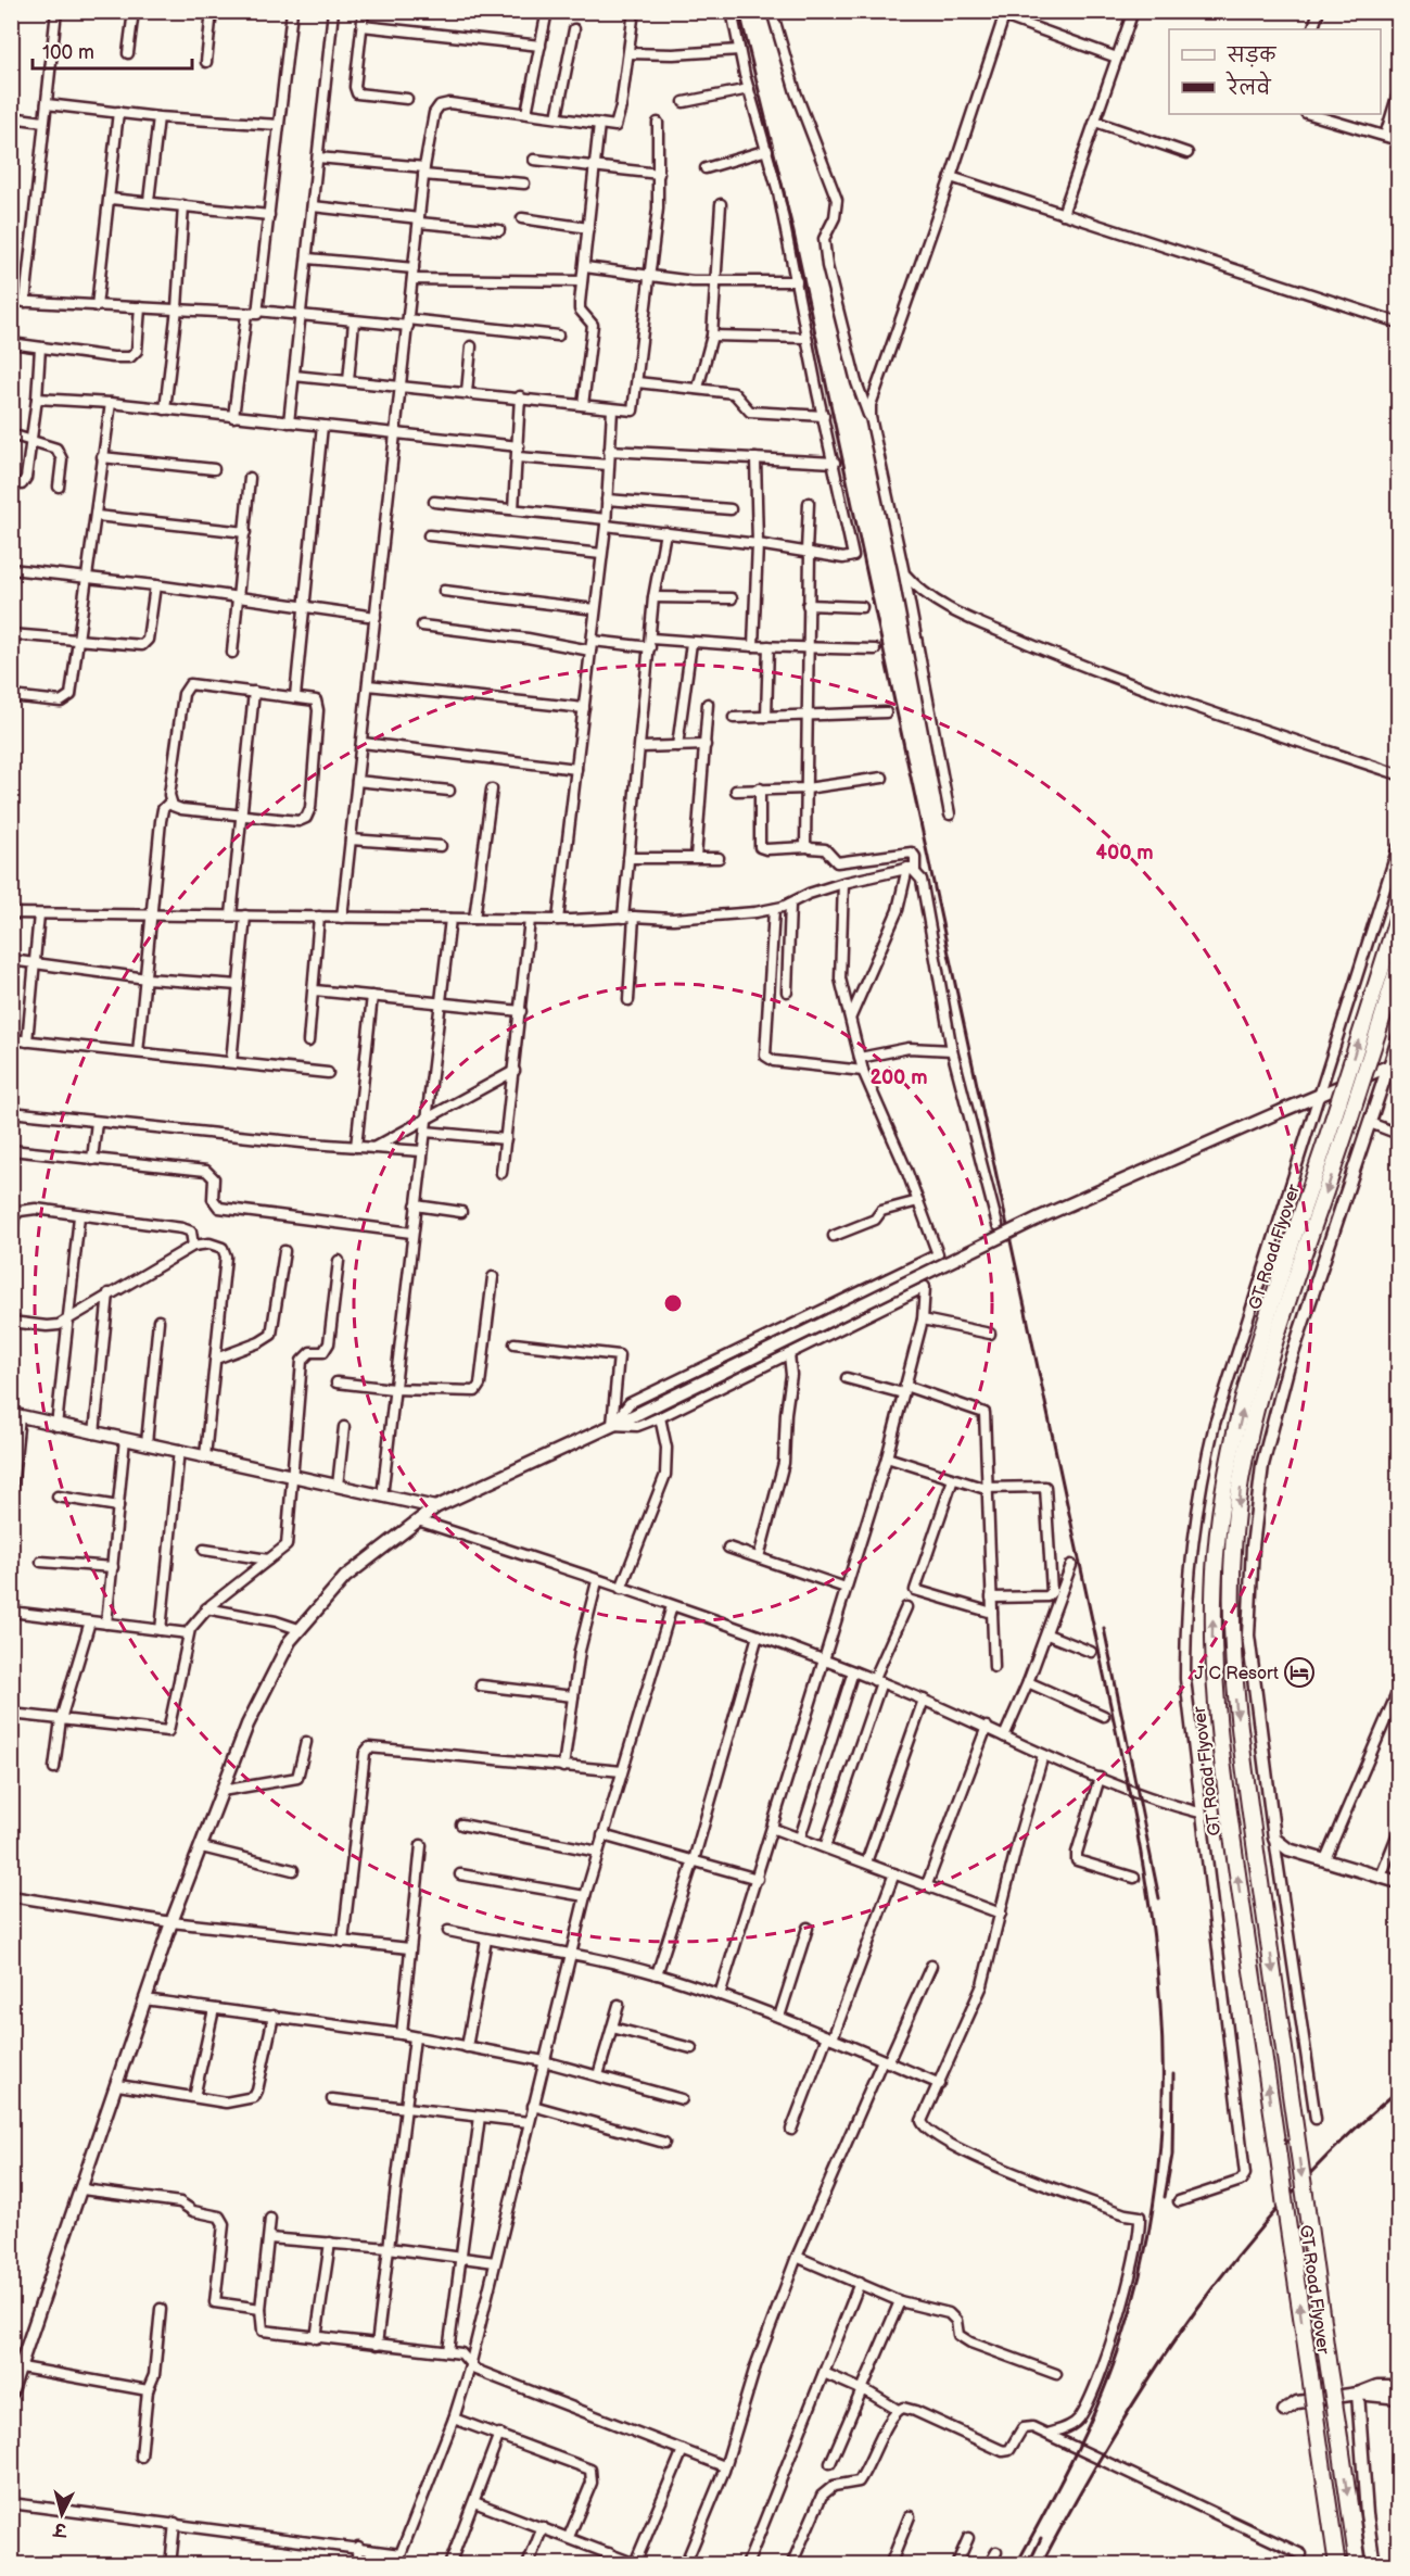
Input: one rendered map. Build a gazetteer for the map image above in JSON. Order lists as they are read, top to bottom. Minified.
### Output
{"streets":{"highway":["GT Road Flyover"]},"places":{"hotel":["J C Resort"]},"legend":["सड़क","रेलवे"],"scale_bar":"100 m","north":"bottom","rings":["400 m","200 m"]}
